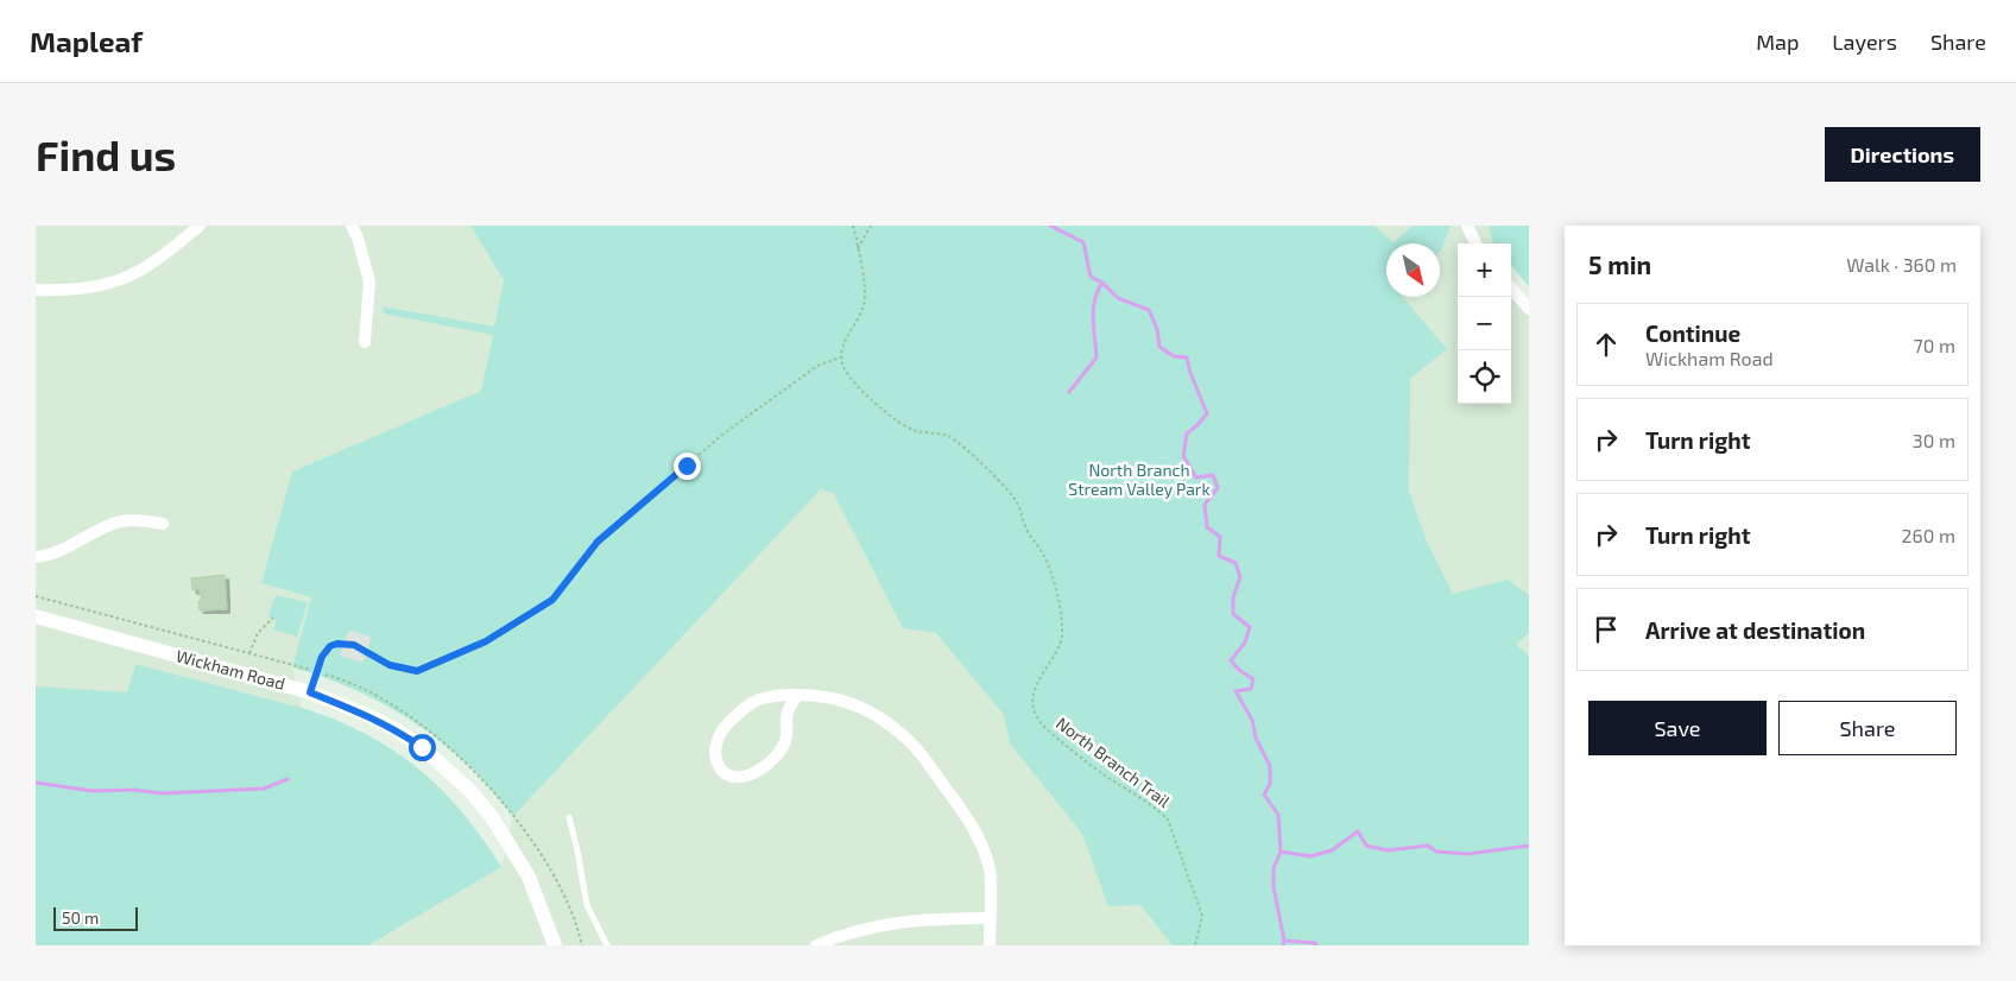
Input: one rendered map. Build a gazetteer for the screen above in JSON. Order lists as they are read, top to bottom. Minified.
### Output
{"streets":{"street":["Wickham Road"],"path":["North Branch Trail"]},"parks":["North Branch Stream Valley Park"],"scale_bar":"50 m","north":"bottom right","page":{"header":"Mapleaf","nav":["Map","Layers","Share"],"buttons":["Directions",["Save","Share"]],"title":"Find us","heading":["5 min","Walk · 360 m"],"map_buttons":["+","−"],"list":[["Continue","Wickham Road","70 m"],["Turn right","30 m"],["Turn right","260 m"],"Arrive at destination"],"scale":"50 m"}}
